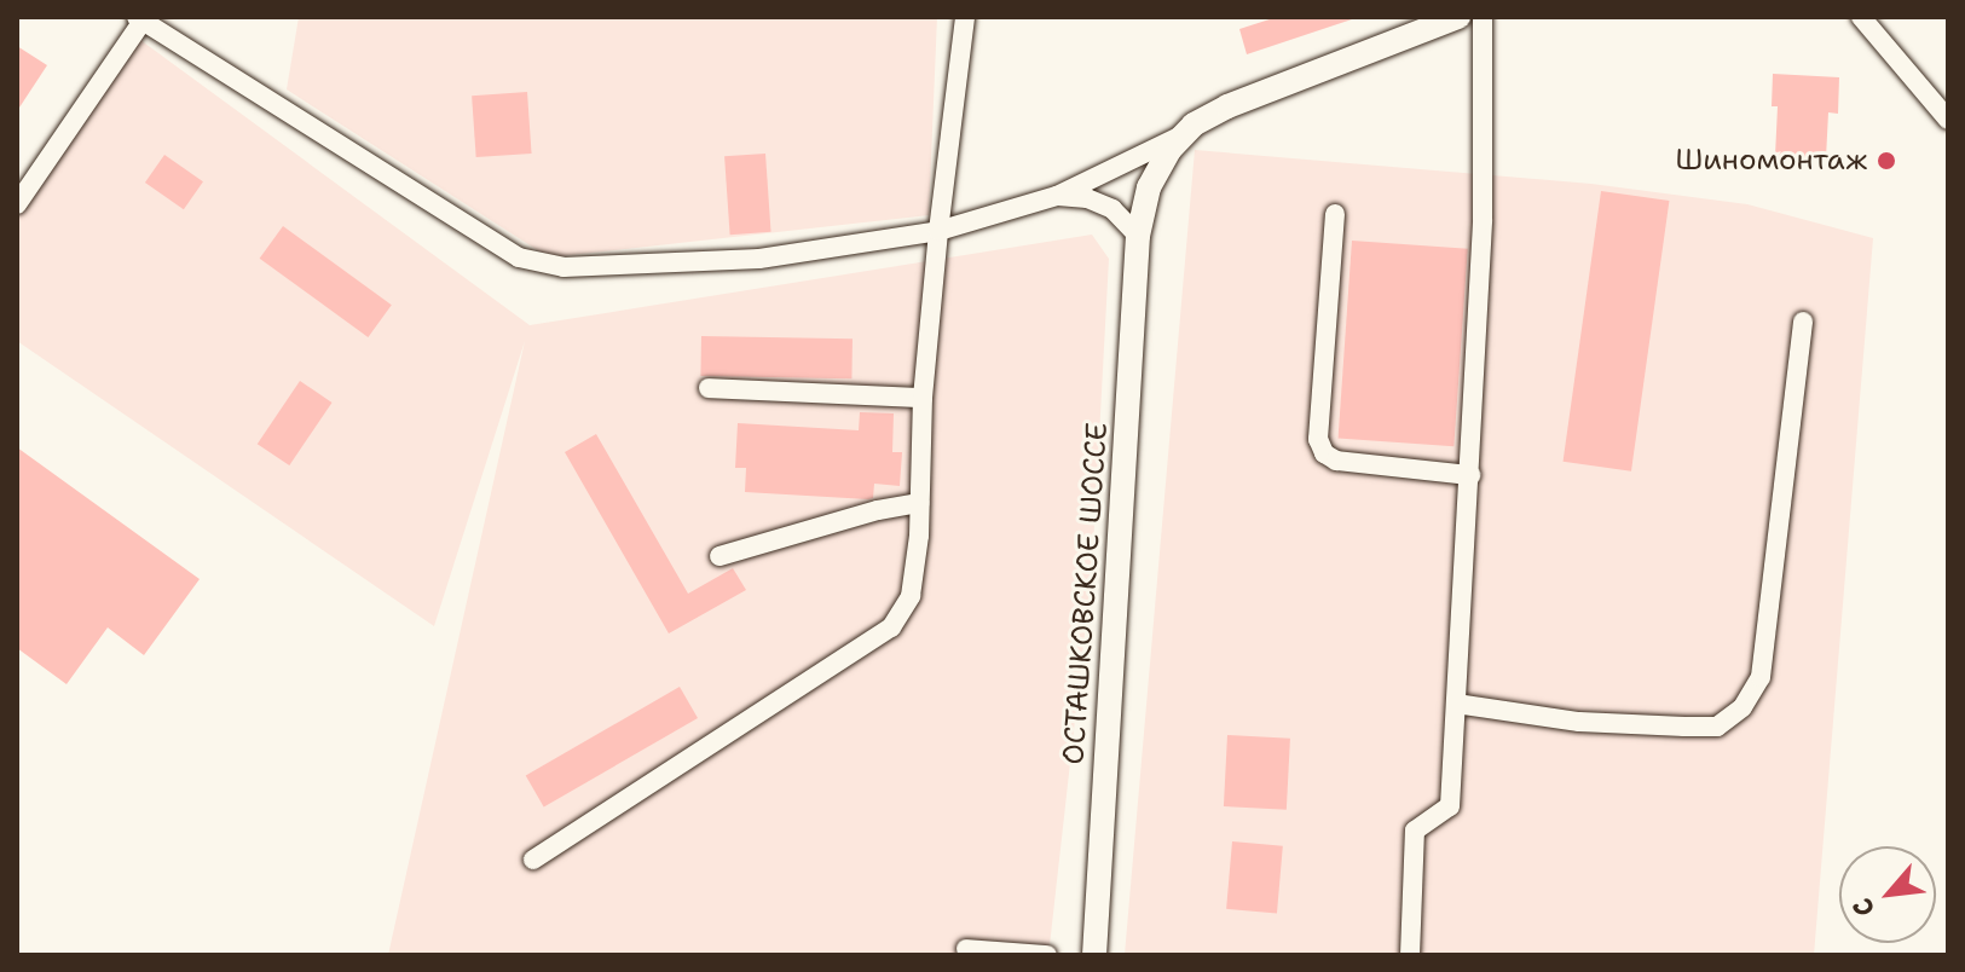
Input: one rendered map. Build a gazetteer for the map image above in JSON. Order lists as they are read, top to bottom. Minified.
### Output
{"streets":{"main road":["ОСТАШКОВСКОЕ ШОССЕ"]},"places":["Шиномонтаж"],"north":"bottom left"}
